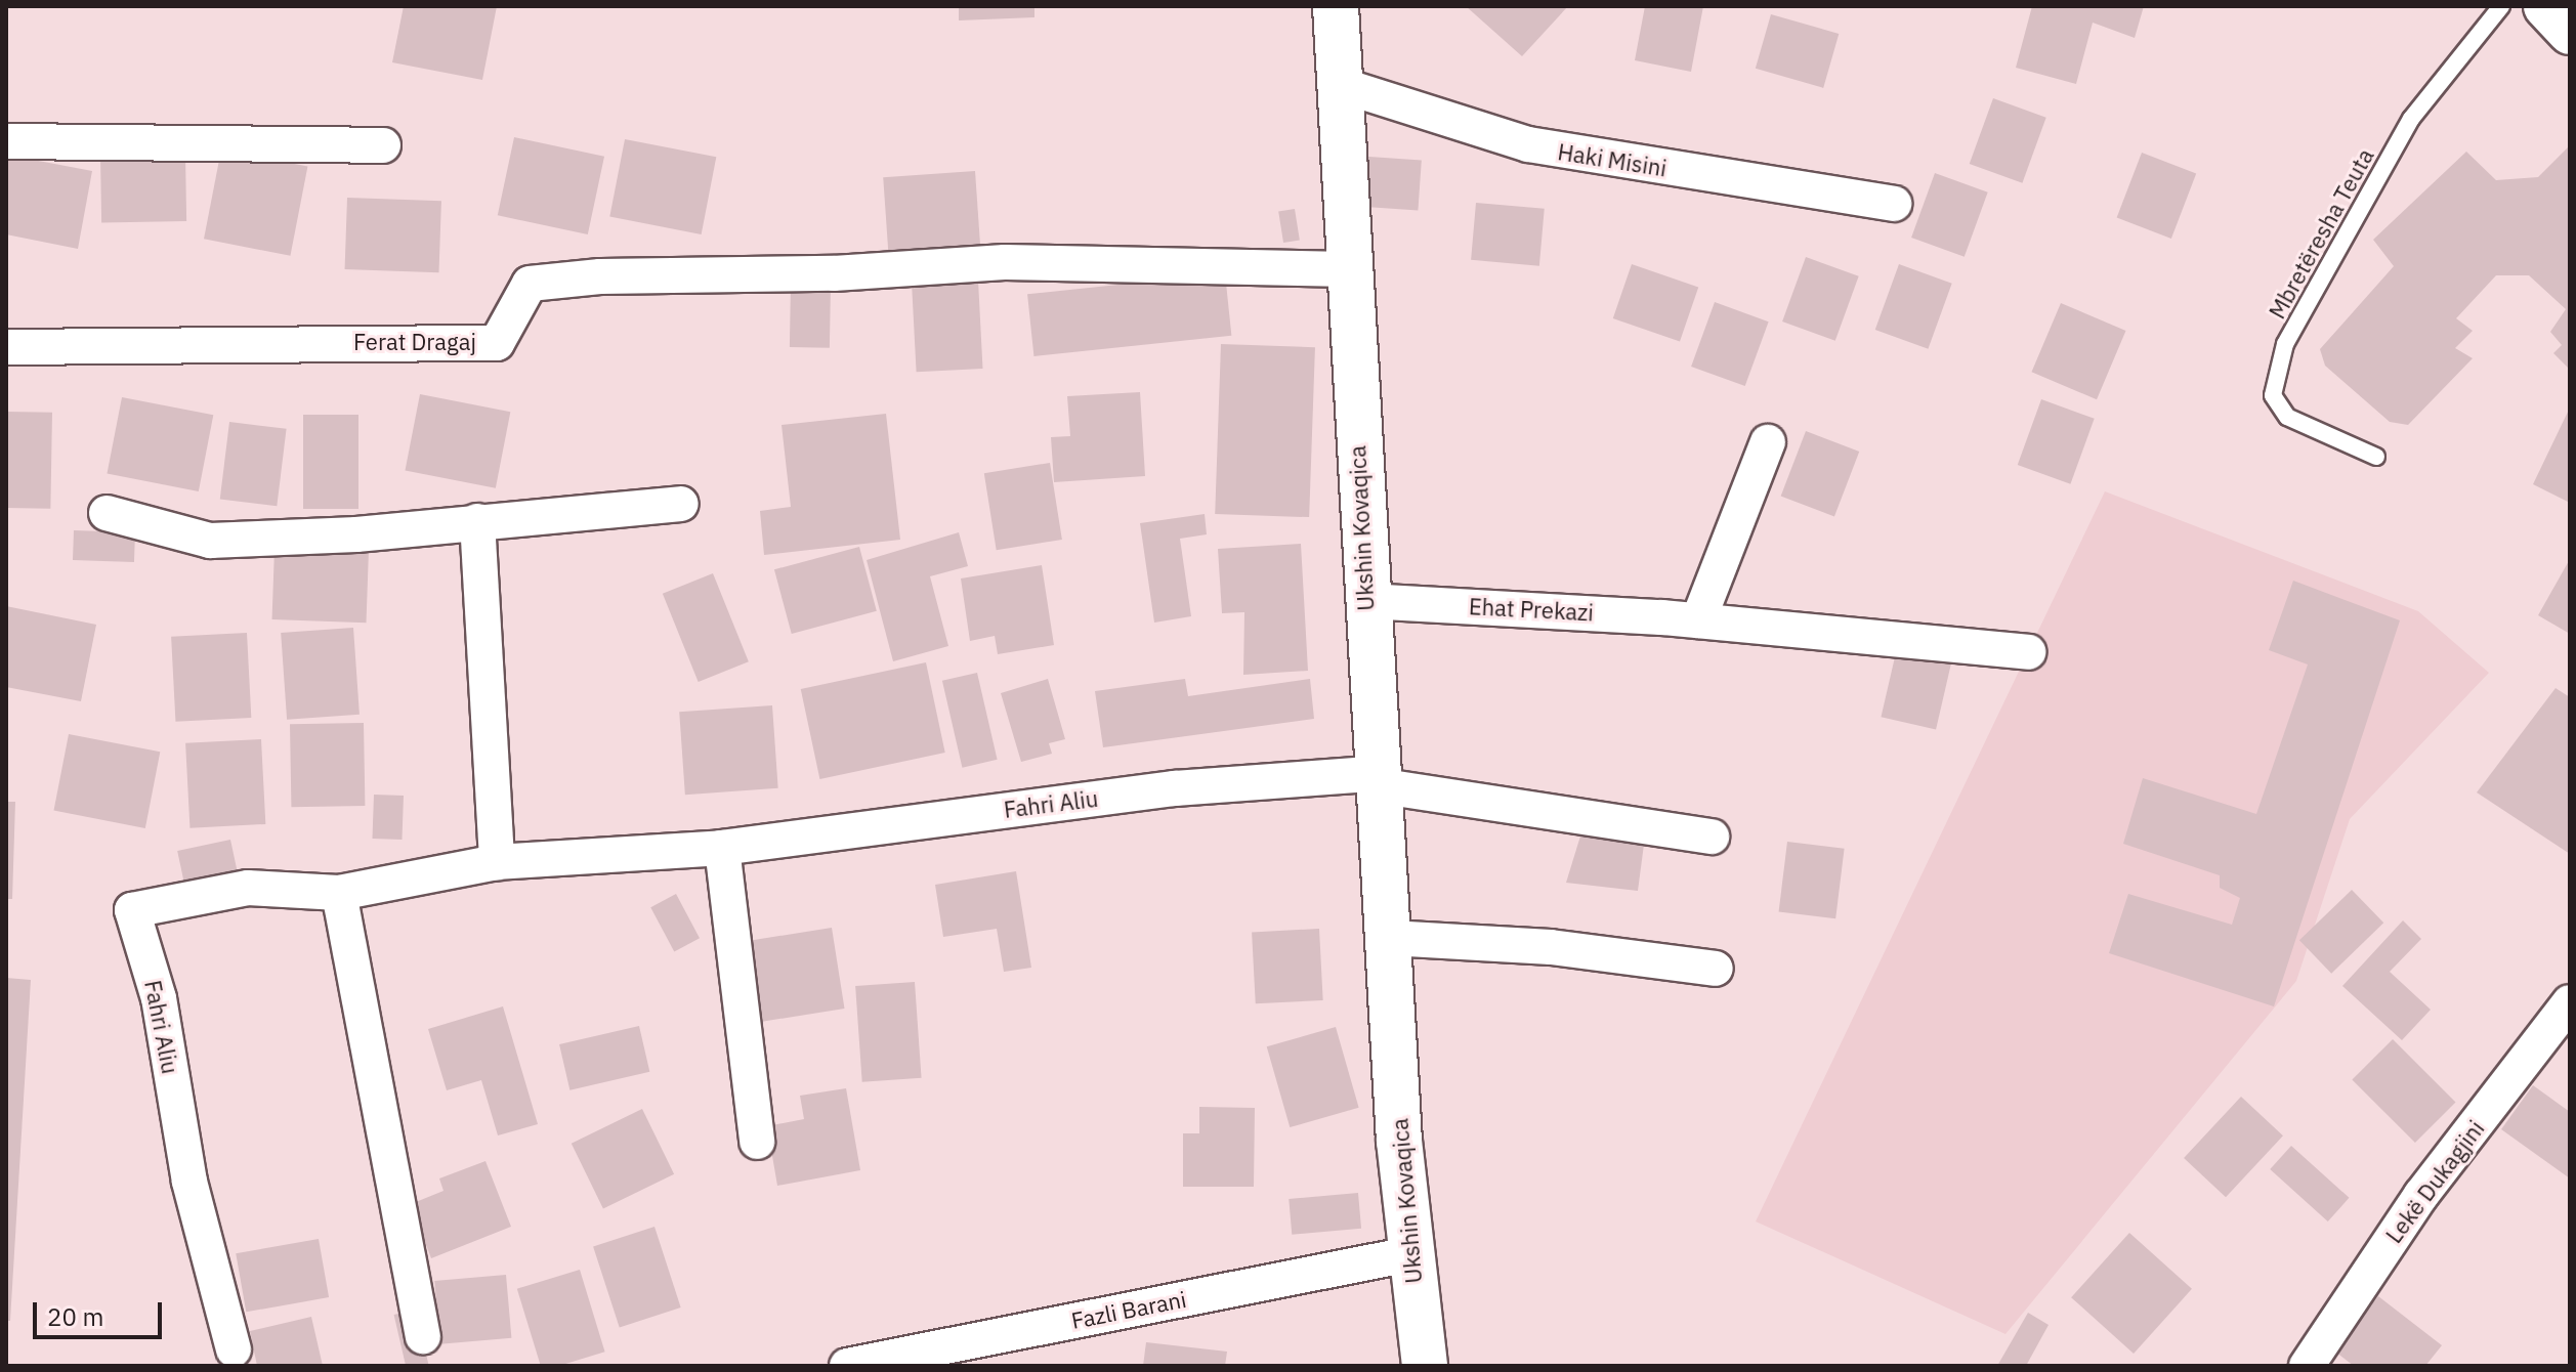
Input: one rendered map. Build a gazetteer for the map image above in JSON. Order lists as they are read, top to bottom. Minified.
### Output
{"streets":{"street":["Haki Misini","Ferat Dragaj","Ukshin Kovaqica","Ehat Prekazi","Fahri Aliu","Lekë Dukagjini","Fazli Barani"],"lane":["Mbretëresha Teuta"]},"crossings":[["Haki Misini","Ukshin Kovaqica"],["Ferat Dragaj","Ukshin Kovaqica"],["Ukshin Kovaqica","Ehat Prekazi"],["Ukshin Kovaqica","Fahri Aliu"],["Ukshin Kovaqica","Fazli Barani"]],"scale_bar":"20 m"}
